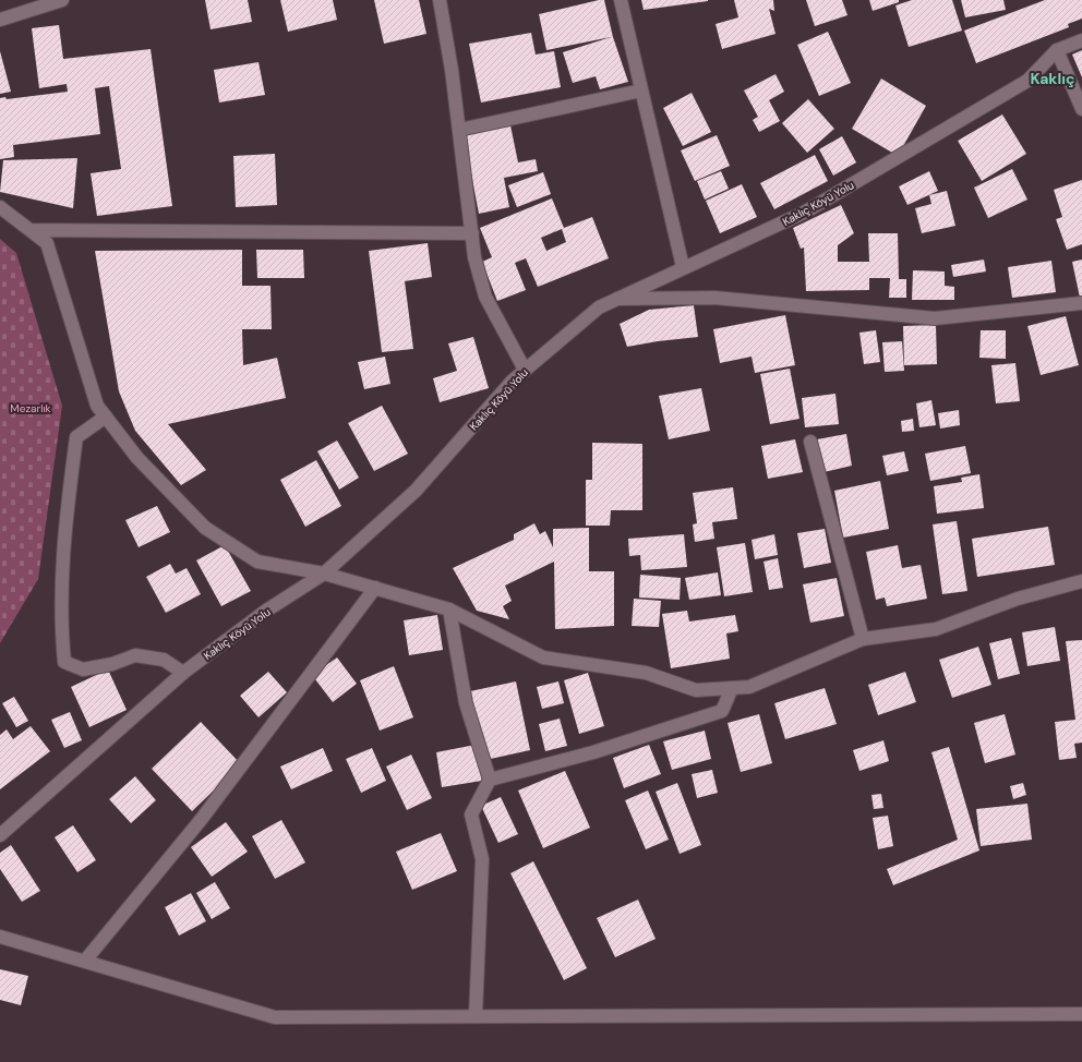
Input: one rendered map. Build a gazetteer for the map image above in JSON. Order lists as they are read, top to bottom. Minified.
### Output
{"streets":{"street":["Kaklıç Köyü Yolu"]},"districts":["Kaklıç"],"parks":["Mezarlık"]}
